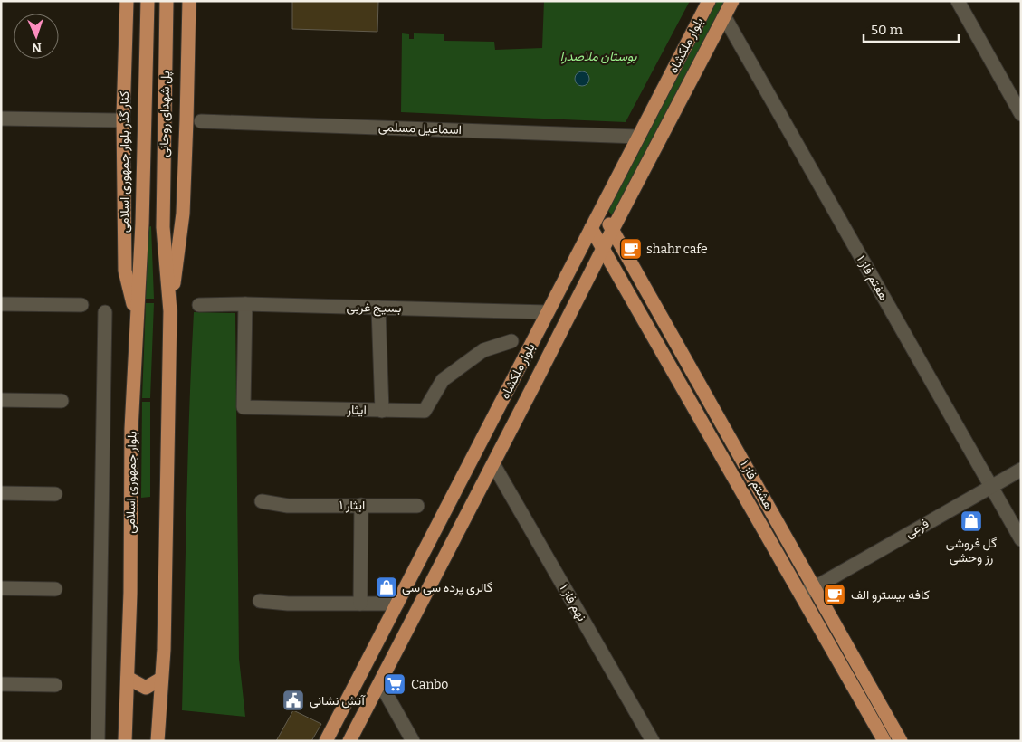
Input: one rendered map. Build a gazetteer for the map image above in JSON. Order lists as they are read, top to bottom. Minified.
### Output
{"streets":{"main road":["بلوار ملکشاه","پل شهدای روحانی","کنار گذر بلوار جمهوری اسلامی","بلوار جمهوری اسلامی","هشتم فاز ۱"],"street":["اسماعیل مسلمی","هفتم فاز ۱","بسیج غربی","ایثار","ایثار ۱","فرعی","نهم فاز ۱"]},"crossings":[["بلوار ملکشاه","اسماعیل مسلمی"],["بلوار ملکشاه","هفتم فاز ۱"],["بلوار ملکشاه","بسیج غربی"],["بلوار ملکشاه","هشتم فاز ۱"],["بلوار ملکشاه","نهم فاز ۱"],["پل شهدای روحانی","بلوار جمهوری اسلامی"],["کنار گذر بلوار جمهوری اسلامی","بلوار جمهوری اسلامی"],["هفتم فاز ۱","فرعی"],["بسیج غربی","ایثار"],["هشتم فاز ۱","فرعی"]],"parks":["بوستان ملاصدرا"],"places":{"cafe":["shahr cafe","کافه بیسترو الف"],"shop":["گل فروشی رز وحشی","گالری پرده سی سی"],"supermarket":["Canbo"],"public building":["آتش نشانی"]},"scale_bar":"50 m","north":"bottom"}
